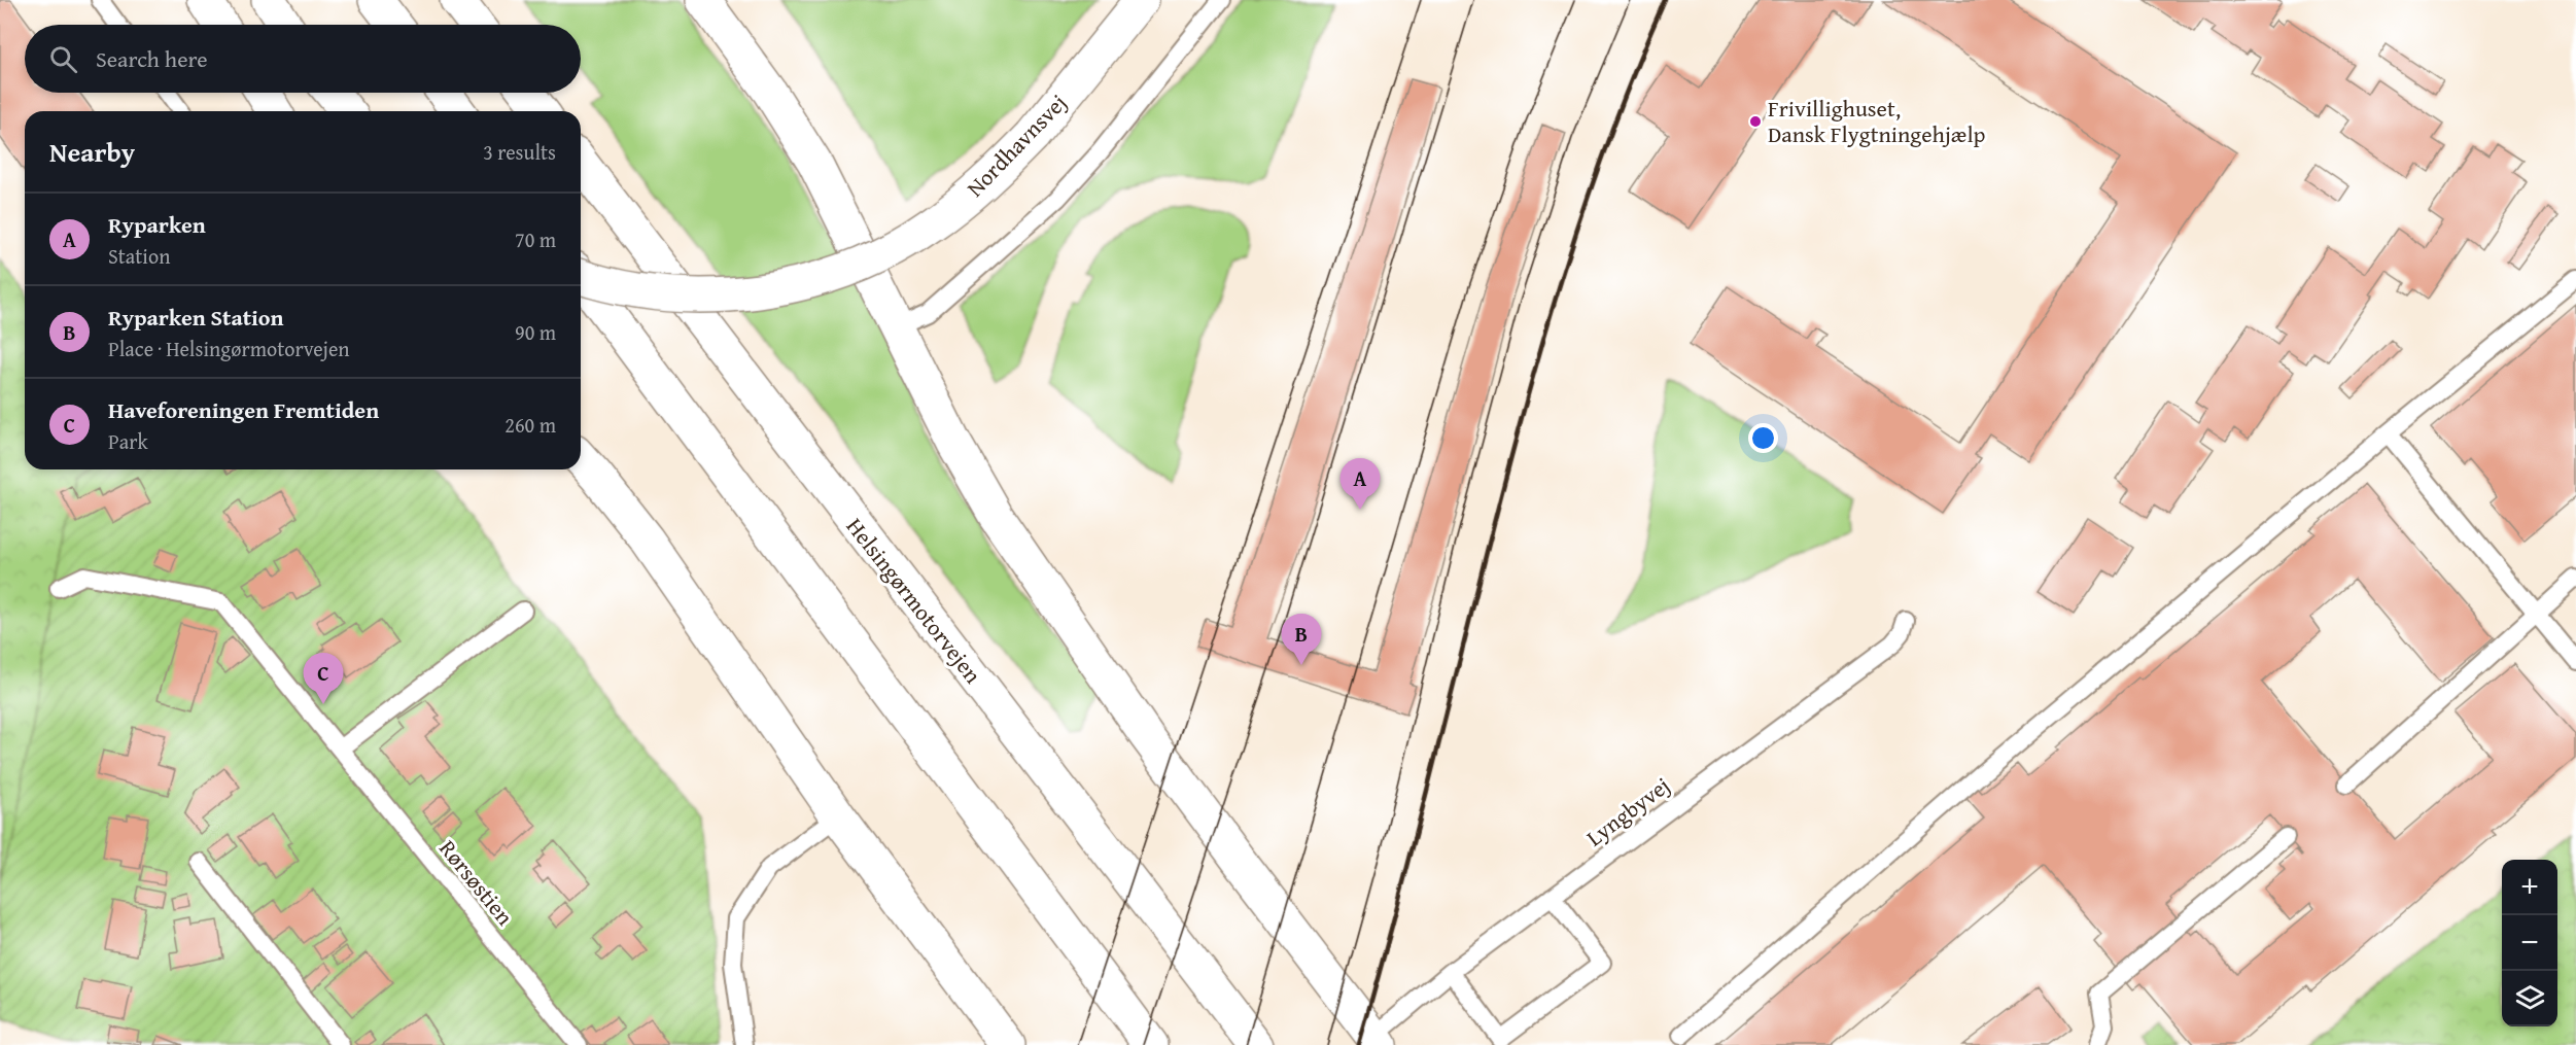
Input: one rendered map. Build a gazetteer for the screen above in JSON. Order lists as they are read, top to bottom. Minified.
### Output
{"streets":{"main road":["Nordhavnsvej","Helsingørmotorvejen"],"lane":["Lyngbyvej","Rørsøstien"]},"places":["Frivillighuset, Dansk Flygtningehjælp"],"page":{"search":"Search here","heading":["Nearby","3 results"],"list":[{"mark":"A","name":"Ryparken","note":"Station","value":"70 m"},{"mark":"B","name":"Ryparken Station","note":"Place · Helsingørmotorvejen","value":"90 m"},{"mark":"C","name":"Haveforeningen Fremtiden","note":"Park","value":"260 m"}],"pins":["A","B","C"],"map_buttons":["+","−"]}}
